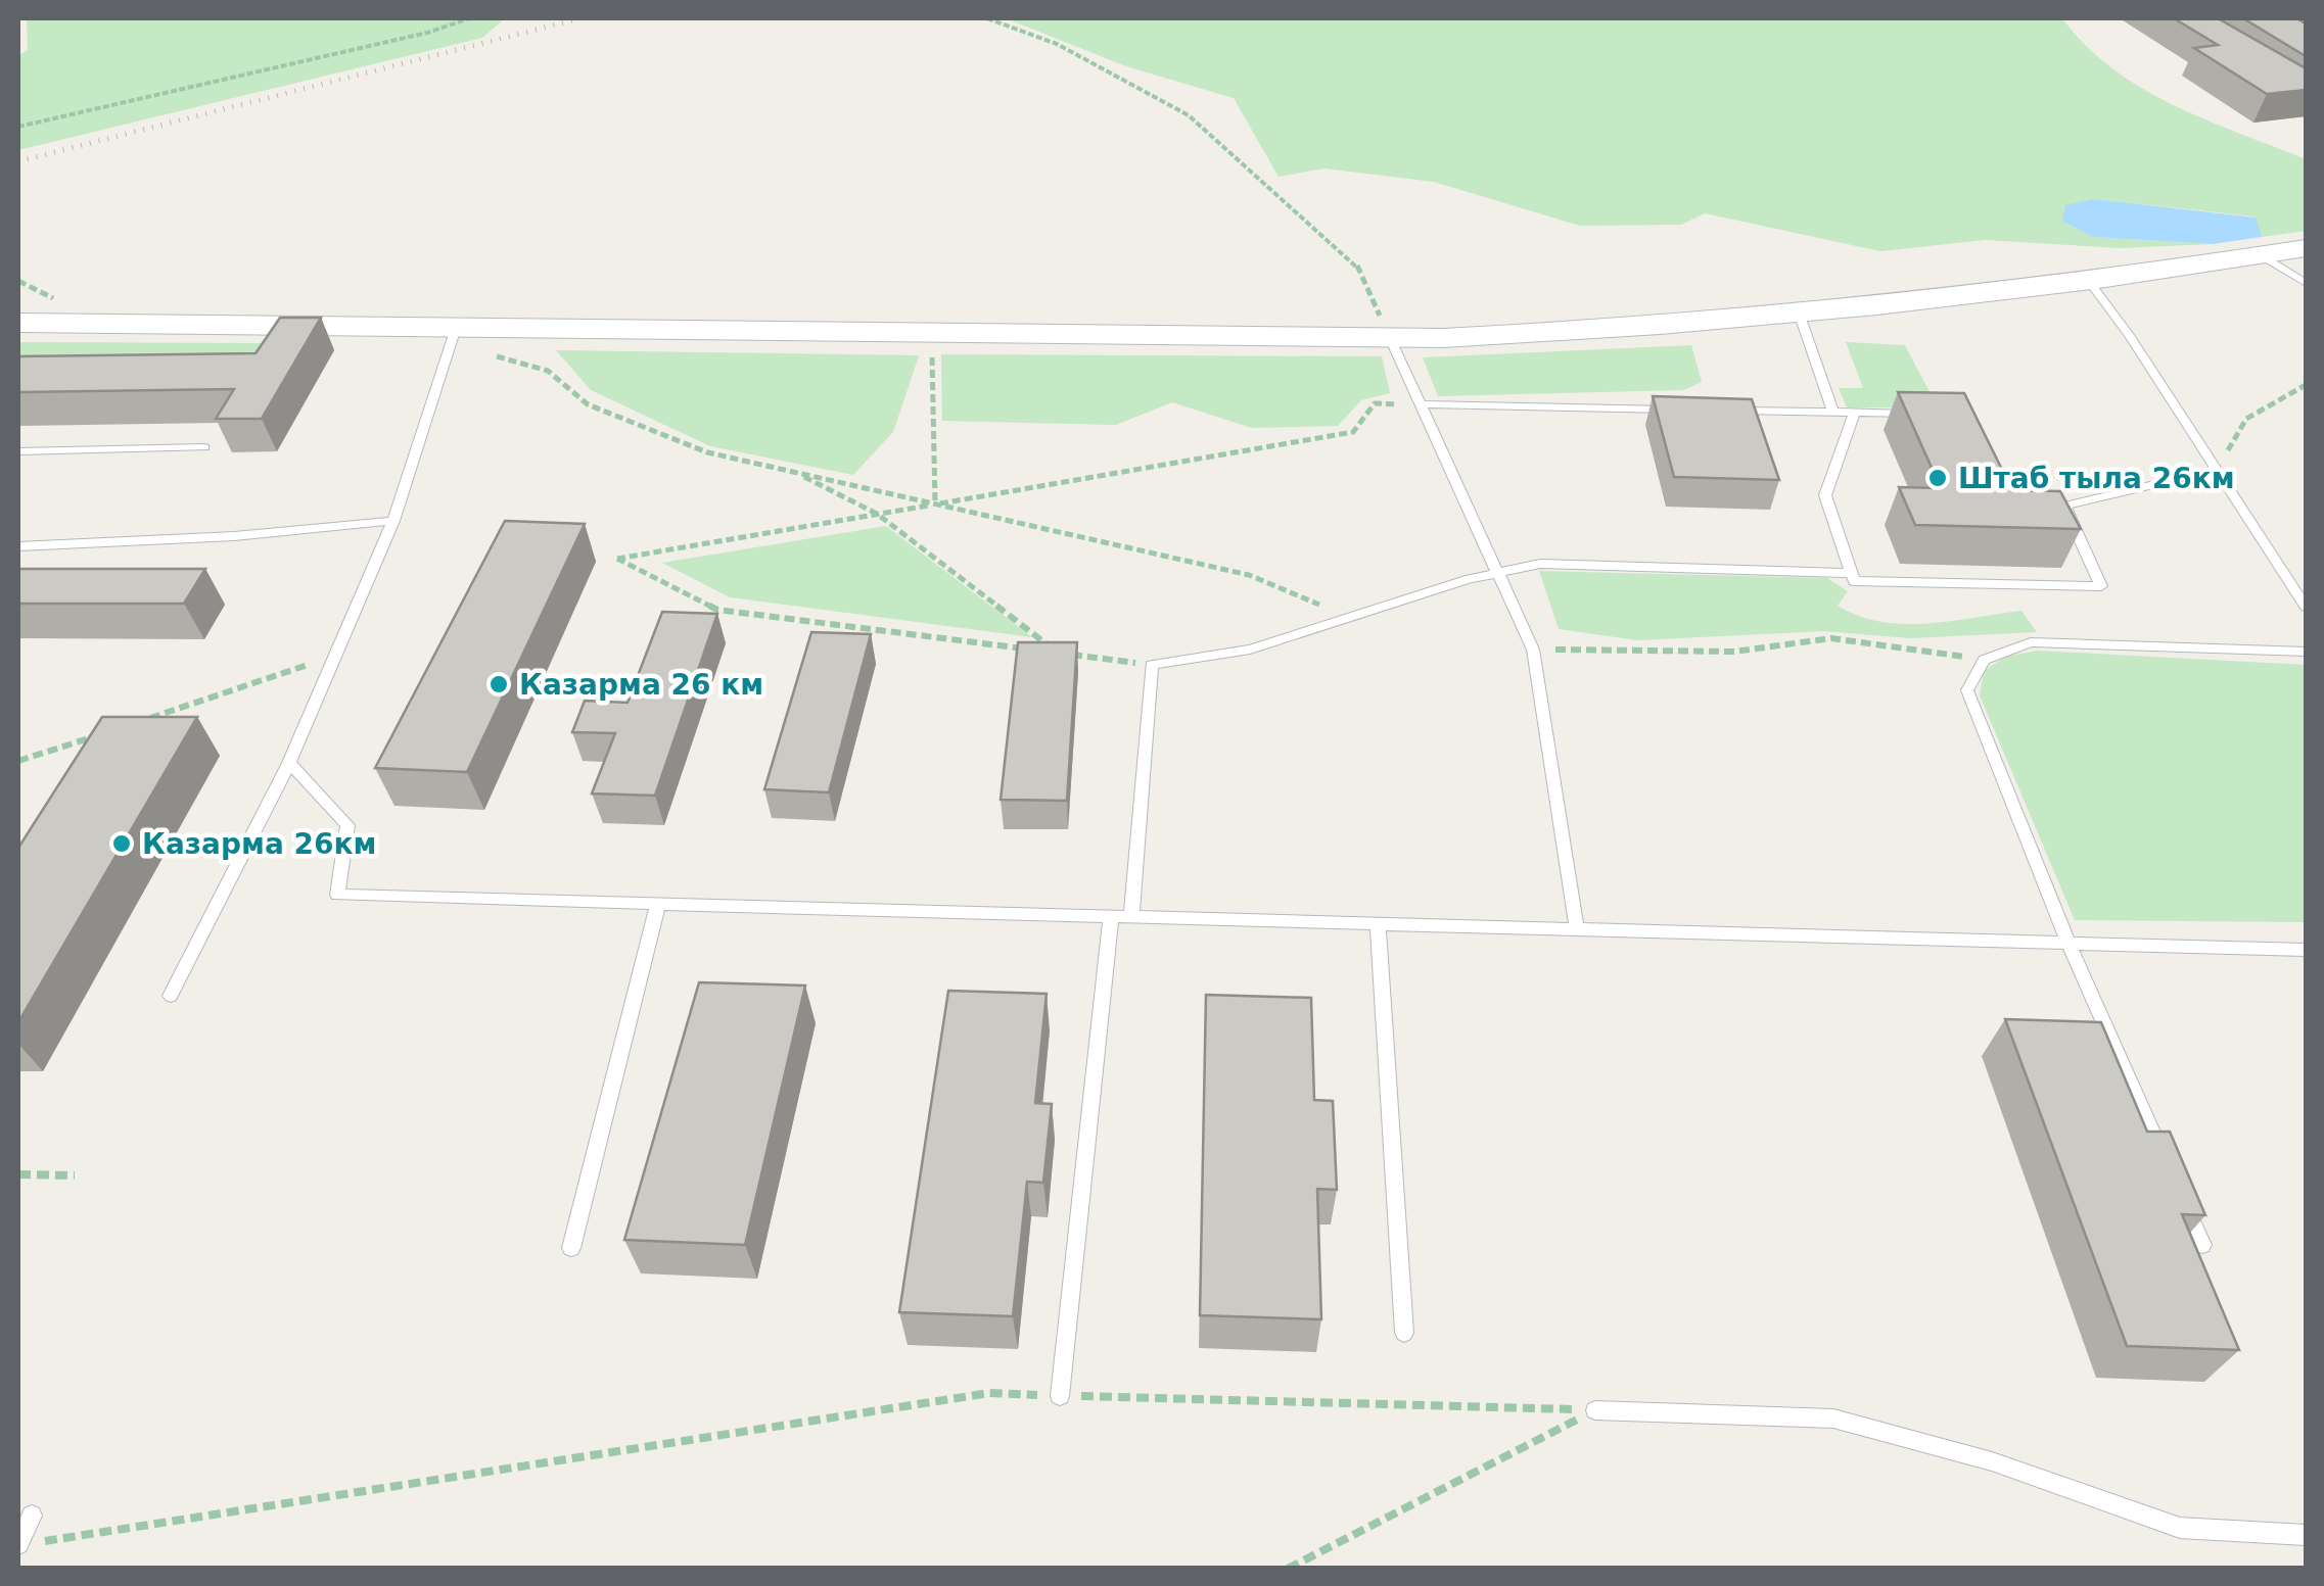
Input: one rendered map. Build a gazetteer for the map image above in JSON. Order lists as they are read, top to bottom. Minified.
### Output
{"places":["Штаб тыла 26км","Казарма 26 км","Казарма 26км"]}
